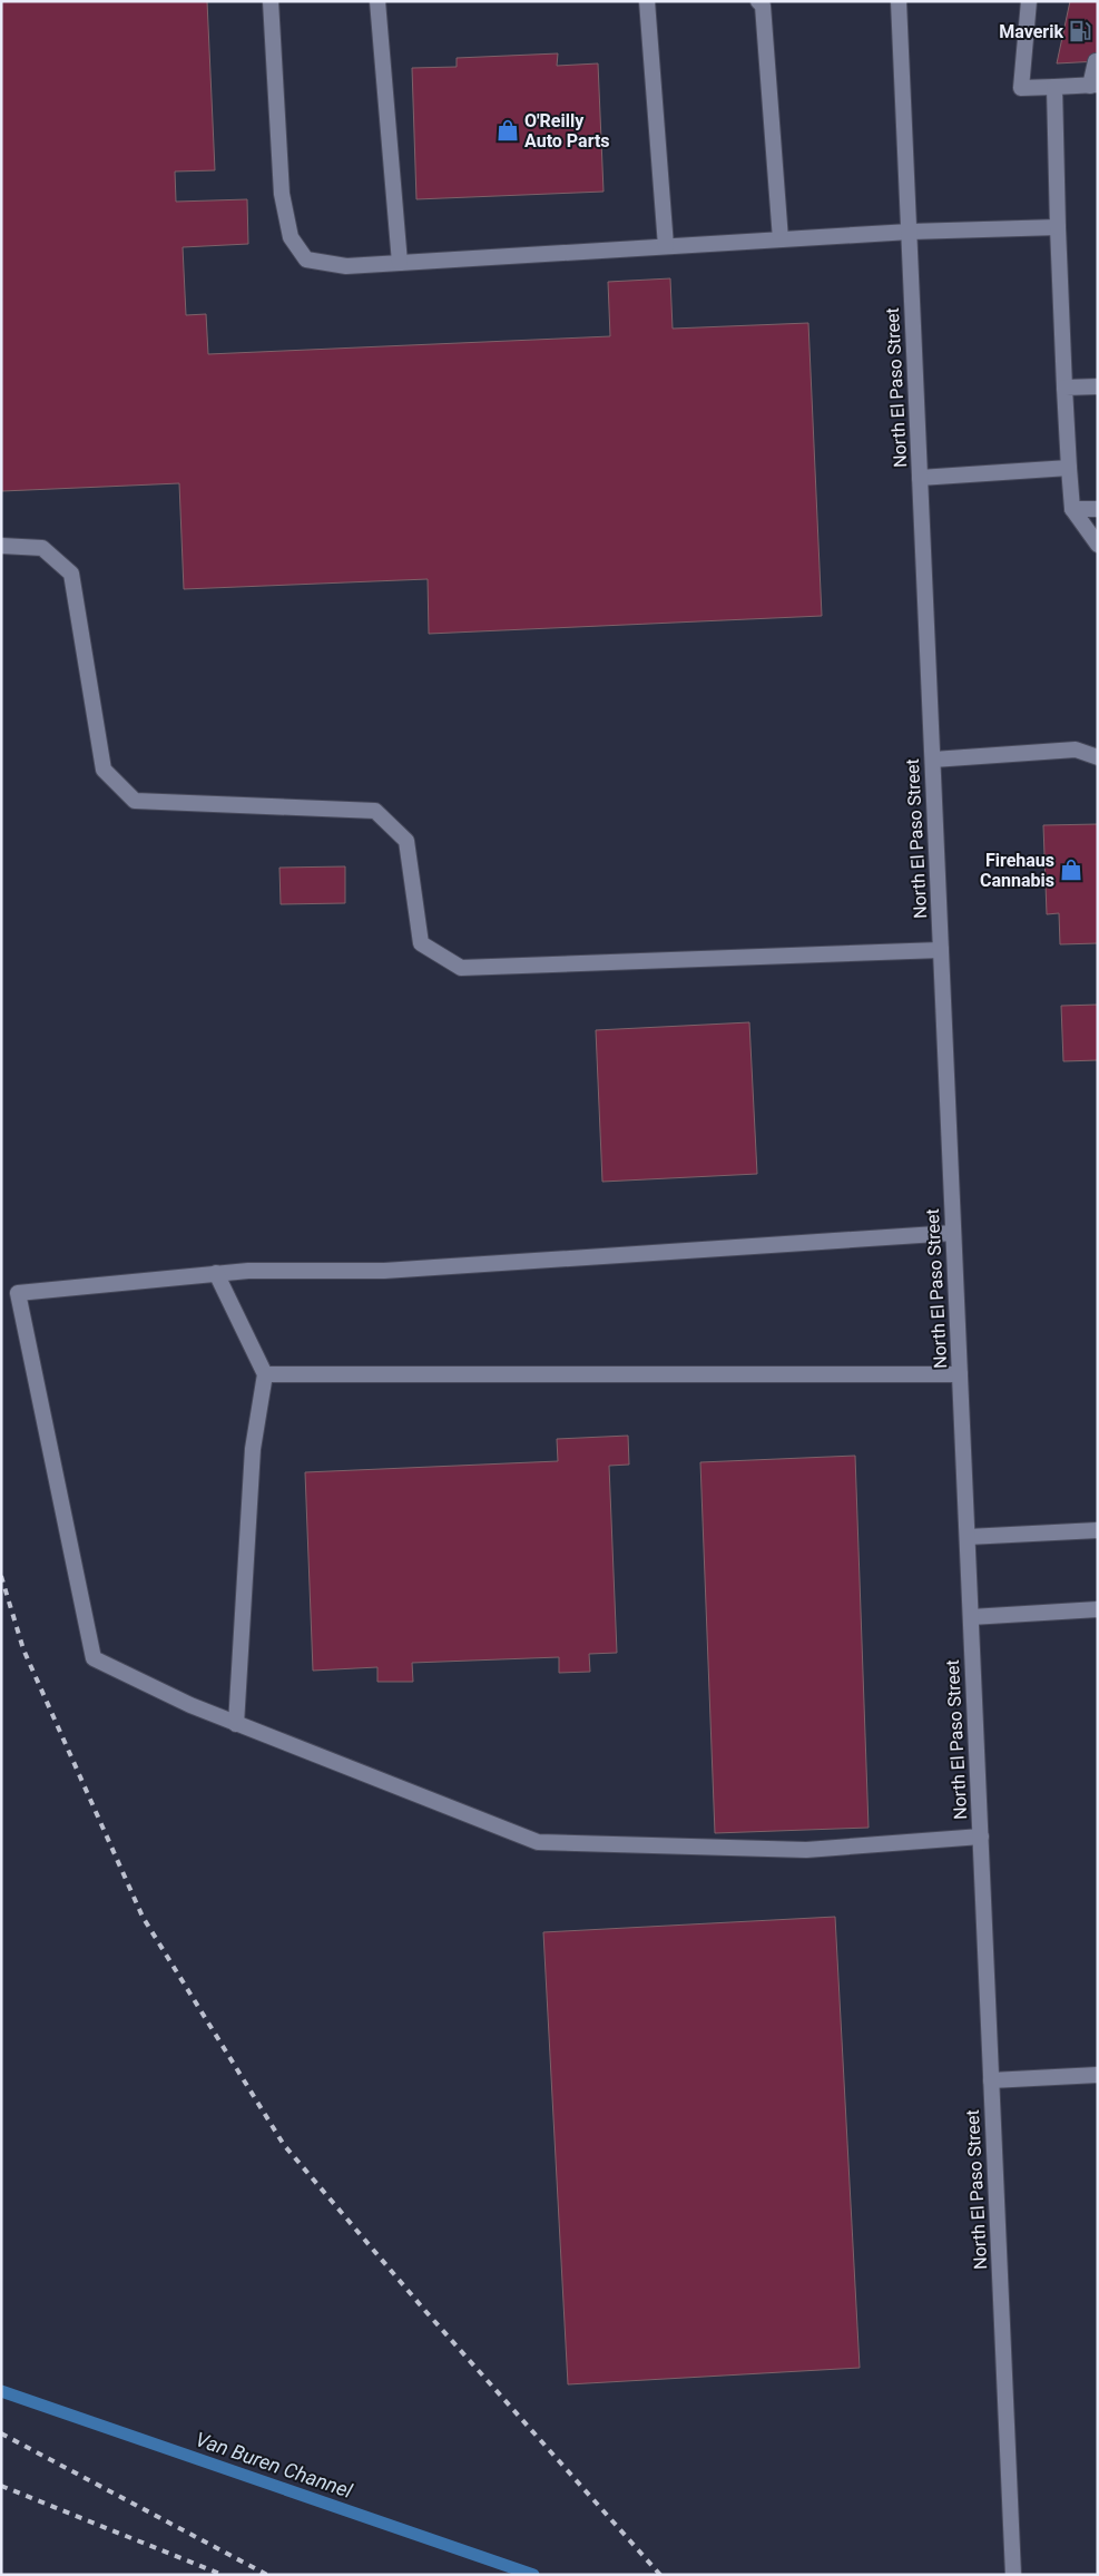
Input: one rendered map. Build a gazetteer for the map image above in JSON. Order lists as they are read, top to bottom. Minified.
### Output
{"streets":{"street":["North El Paso Street"]},"water":["Van Buren Channel"],"places":{"fuel station":["Maverik"],"shop":["O'Reilly Auto Parts","Firehaus Cannabis"]}}
